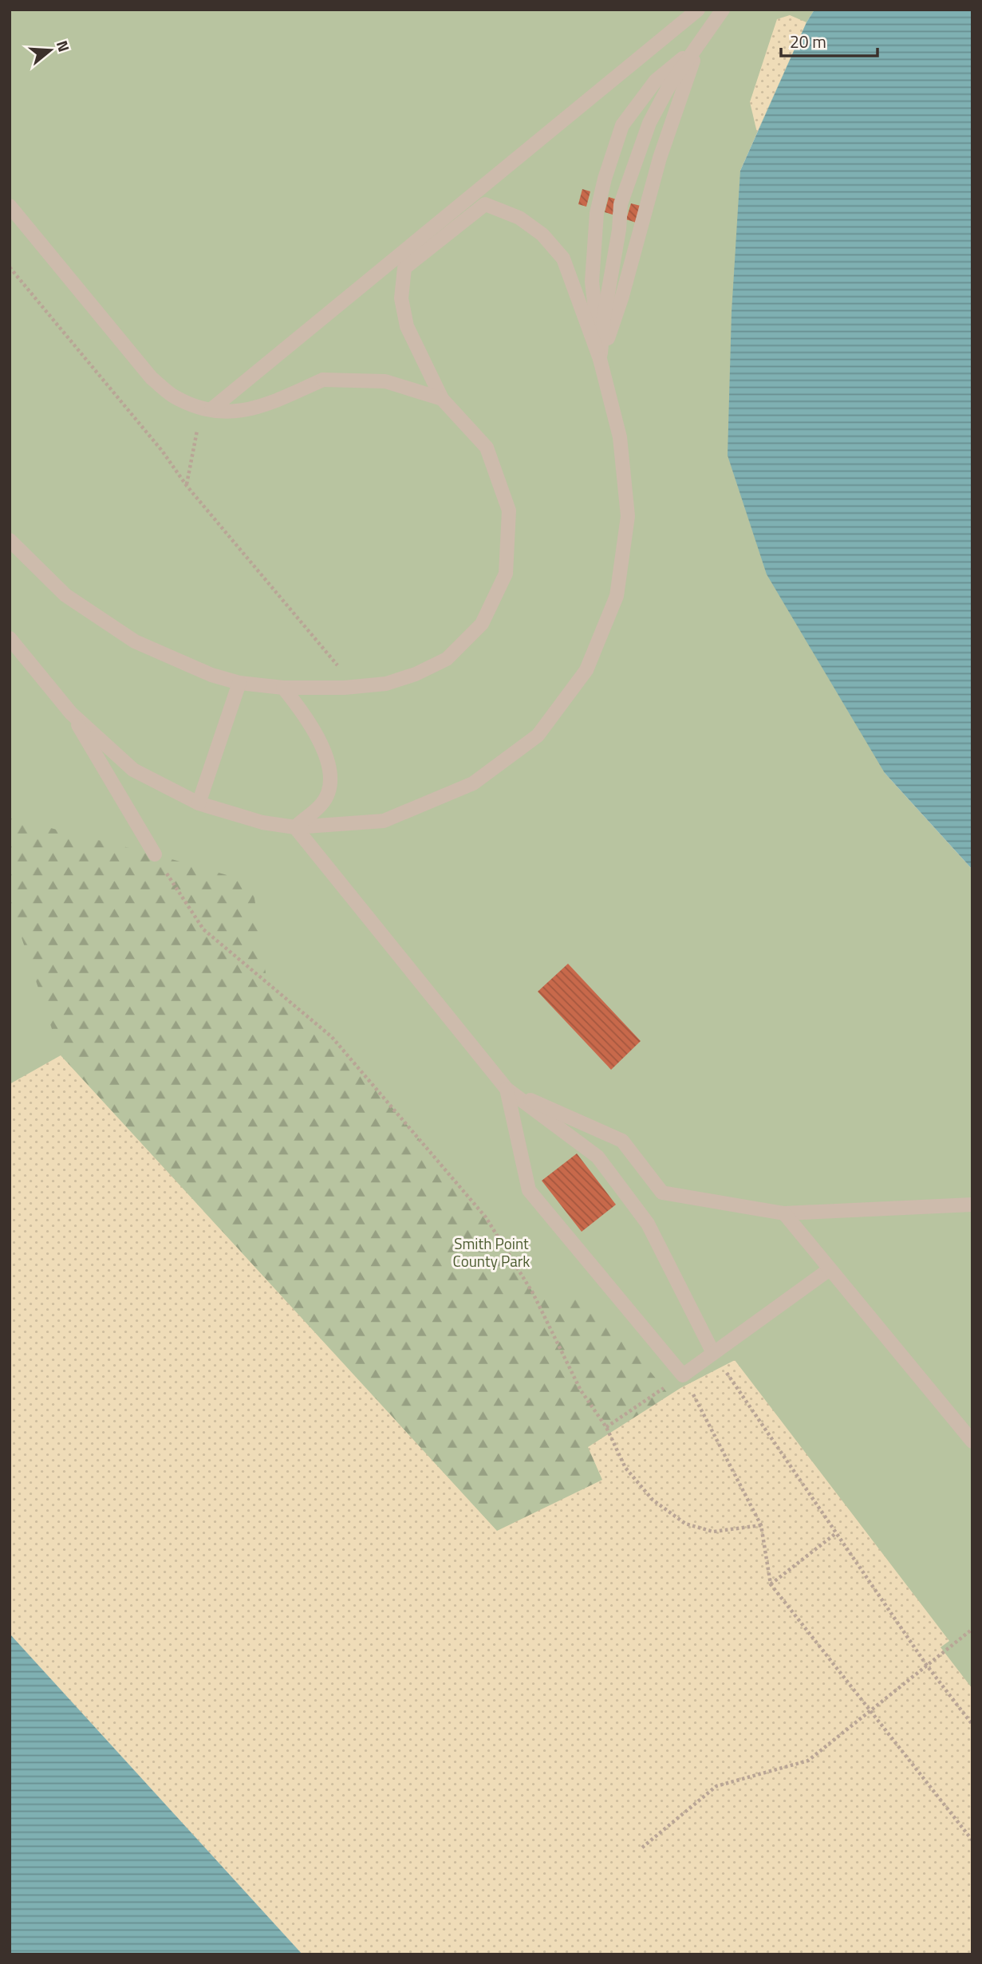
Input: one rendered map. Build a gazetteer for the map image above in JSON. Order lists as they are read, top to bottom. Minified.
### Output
{"parks":["Smith Point County Park"],"scale_bar":"20 m","north":"right"}
